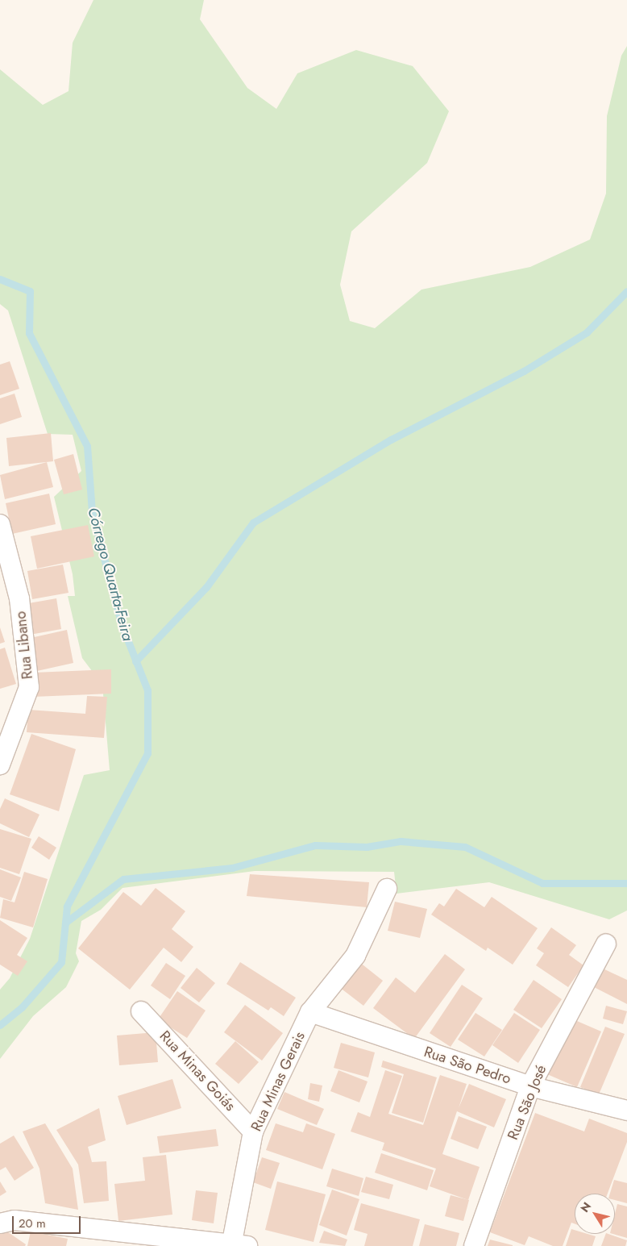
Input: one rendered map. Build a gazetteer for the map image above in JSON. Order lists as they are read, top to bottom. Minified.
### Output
{"streets":{"street":["Rua Libano","Rua São Pedro","Rua Minas Goiás","Rua Minas Gerais","Rua São José"]},"crossings":[["Rua São Pedro","Rua Minas Gerais"],["Rua São Pedro","Rua São José"],["Rua Minas Goiás","Rua Minas Gerais"]],"water":["Córrego Quarta-Feira"],"scale_bar":"20 m","north":"top left"}
